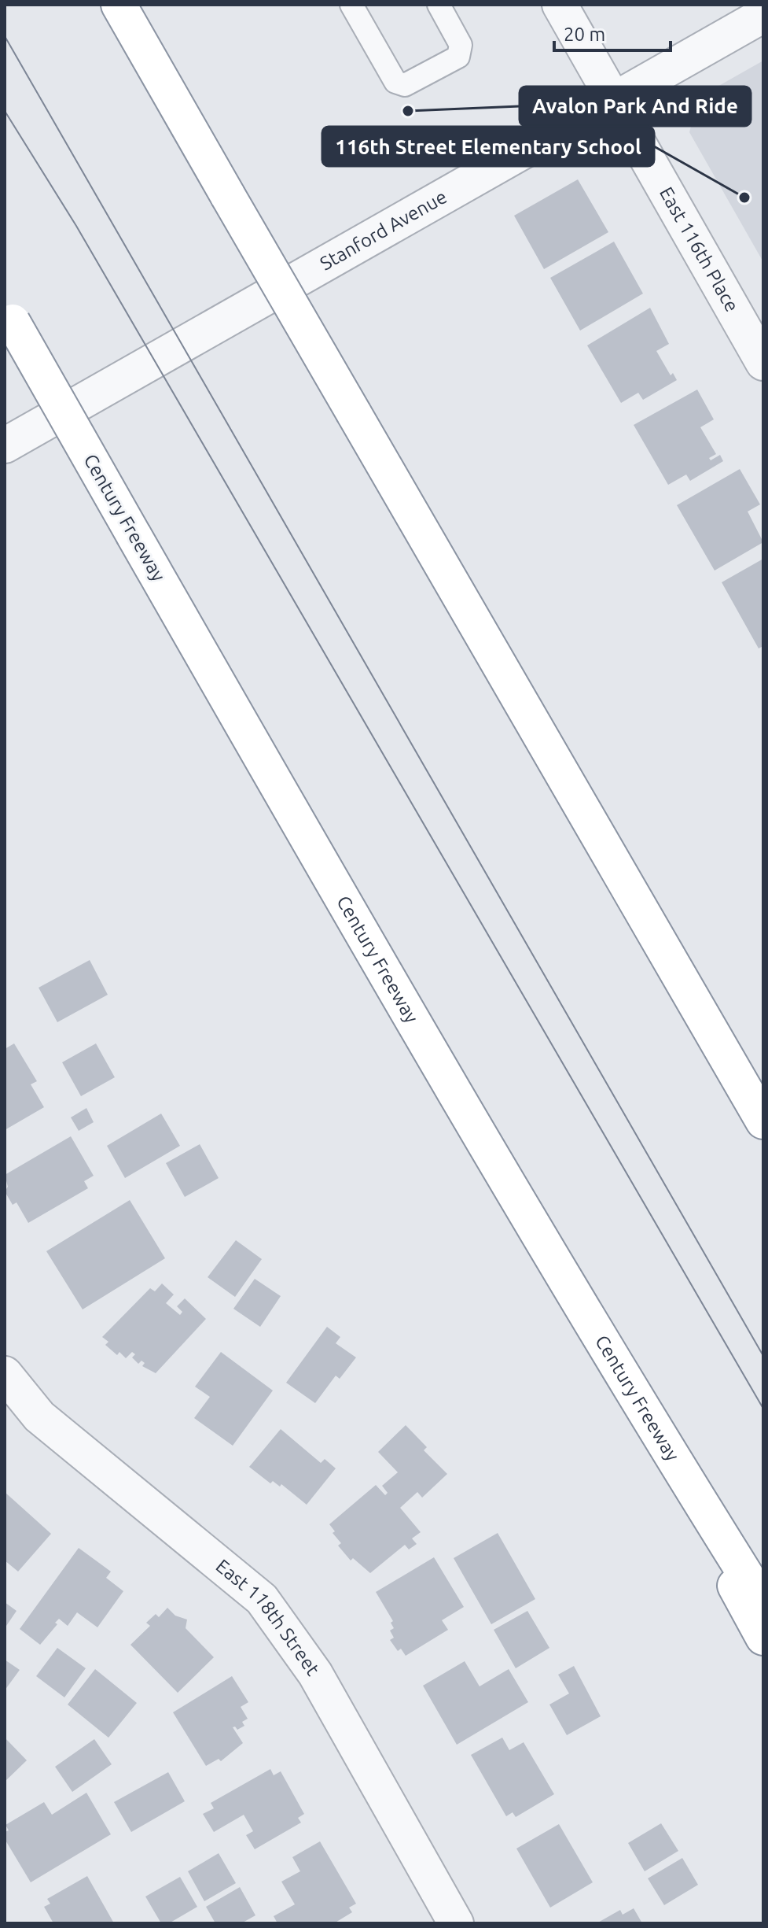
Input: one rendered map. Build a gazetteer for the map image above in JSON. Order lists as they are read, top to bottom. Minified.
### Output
{"streets":{"highway":["Century Freeway"],"street":["Stanford Avenue","East 116th Place","East 118th Street"]},"crossings":[["Stanford Avenue","East 116th Place"]],"places":["Avalon Park And Ride","116th Street Elementary School"],"scale_bar":"20 m"}
